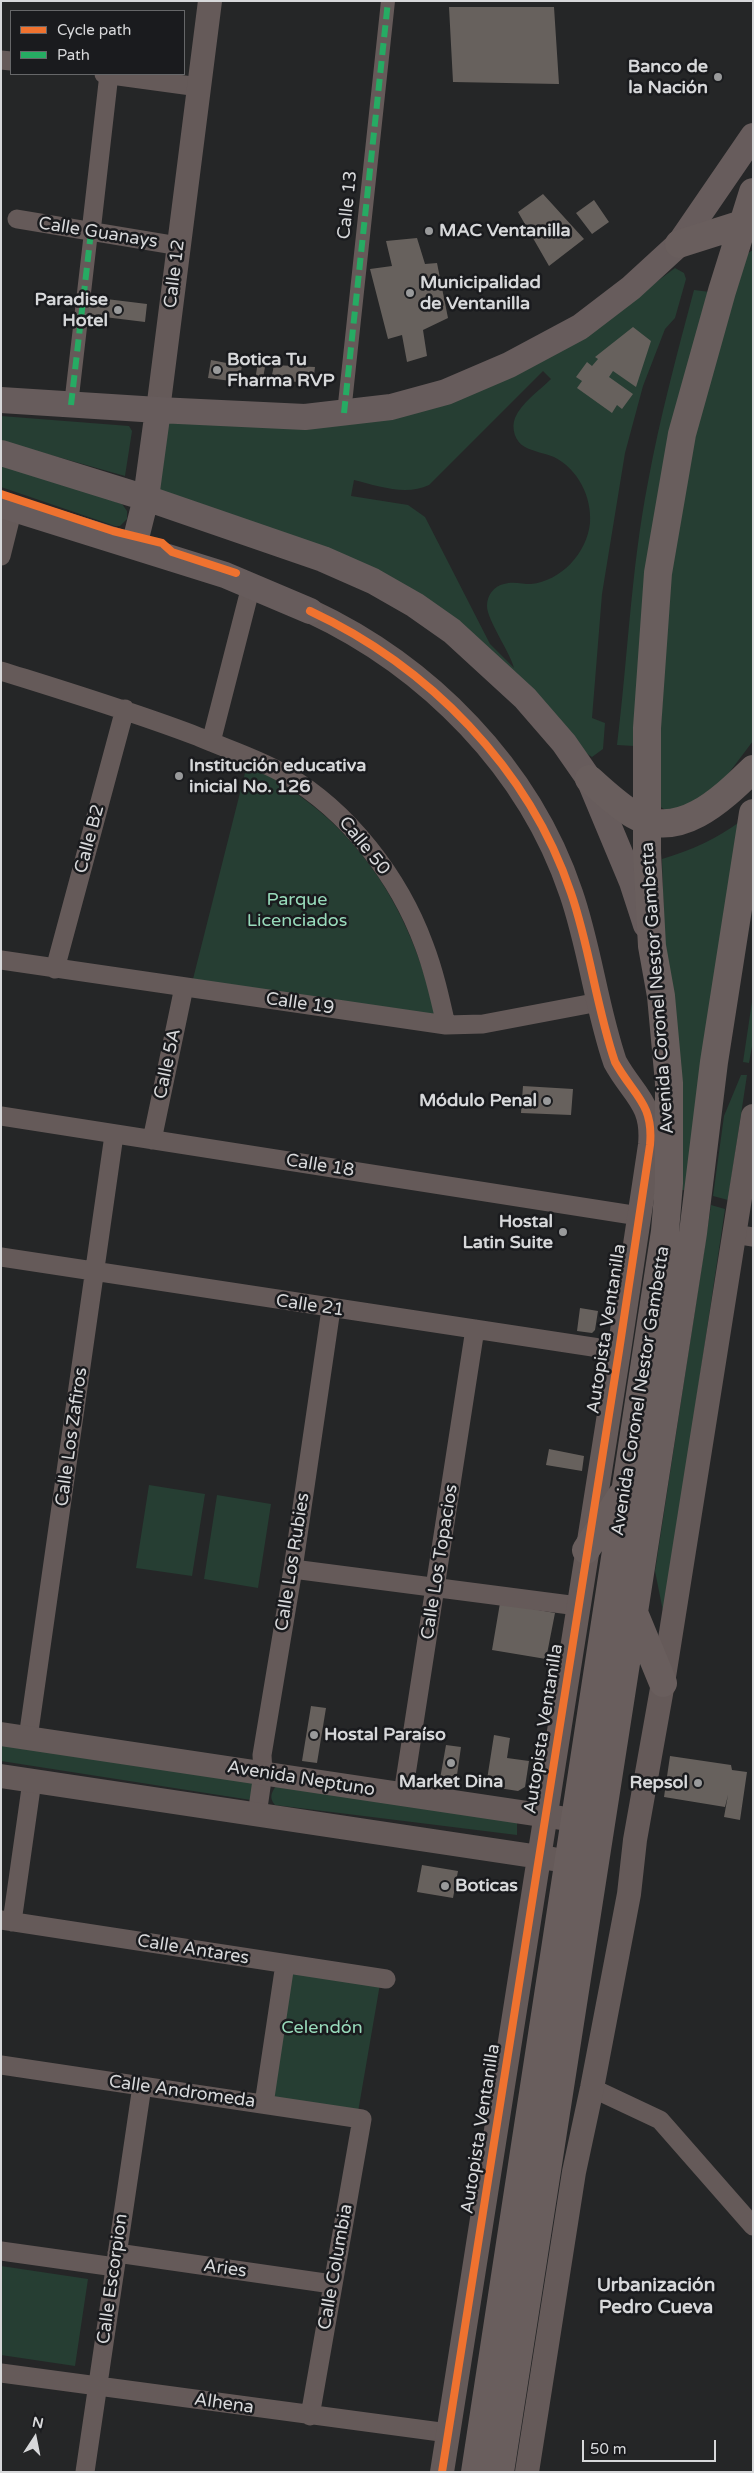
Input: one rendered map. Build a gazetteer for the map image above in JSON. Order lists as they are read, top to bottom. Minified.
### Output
{"streets":{"highway":["Avenida Coronel Nestor Gambetta"],"main road":["Calle 12"],"street":["Calle 13","Calle Guanays","Calle B2","Calle 50","Calle 19","Calle 5A","Calle 18","Calle 21","Autopista Ventanilla","Calle Los Zafiros","Calle Los Rubies","Calle Los Topacios","Avenida Neptuno","Calle Antares","Calle Andromeda","Calle Columbia","Aries","Calle Escorpion","Alhena"]},"crossings":[["Calle Guanays","Calle 12"],["Calle B2","Calle 50"],["Calle B2","Calle 19"],["Calle 50","Calle 19"],["Avenida Coronel Nestor Gambetta","Avenida Neptuno"],["Calle 19","Calle 5A"],["Calle 19","Autopista Ventanilla"],["Calle 5A","Calle 18"],["Calle 18","Autopista Ventanilla"],["Calle 18","Calle Los Zafiros"],["Calle 21","Autopista Ventanilla"],["Calle 21","Calle Los Zafiros"],["Calle 21","Calle Los Rubies"],["Calle 21","Calle Los Topacios"],["Autopista Ventanilla","Avenida Neptuno"],["Autopista Ventanilla","Alhena"],["Calle Los Zafiros","Avenida Neptuno"],["Calle Los Rubies","Avenida Neptuno"],["Calle Los Topacios","Avenida Neptuno"],["Calle Andromeda","Calle Columbia"],["Calle Andromeda","Calle Escorpion"],["Calle Columbia","Aries"],["Calle Columbia","Alhena"],["Aries","Calle Escorpion"],["Calle Escorpion","Alhena"]],"districts":["Urbanización Pedro Cueva"],"parks":["Parque Licenciados","Celendón"],"places":["Banco de la Nación","MAC Ventanilla","Municipalidad de Ventanilla","Paradise Hotel","Botica Tu Fharma RVP","Institución educativa inicial No. 126","Módulo Penal","Hostal Latin Suite","Hostal Paraíso","Market Dina","Repsol","Boticas"],"legend":["Cycle path","Path"],"scale_bar":"50 m","north":"top"}
